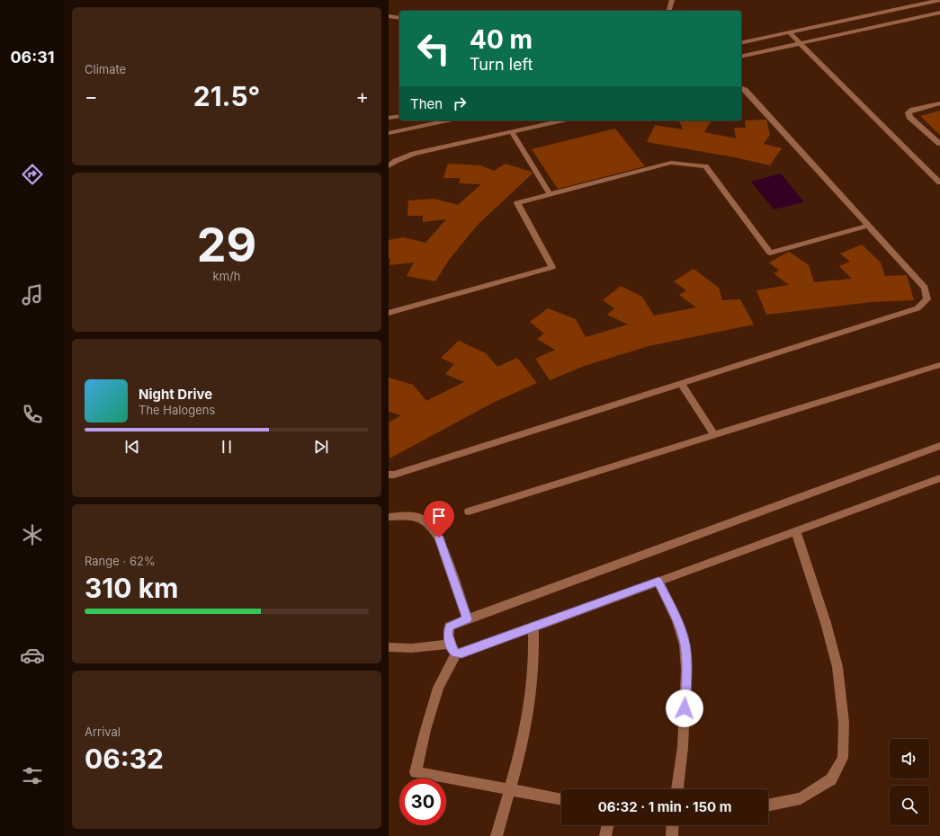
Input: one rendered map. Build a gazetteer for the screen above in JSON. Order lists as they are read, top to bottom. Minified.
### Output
{"page":{"tabs":"06:31","tile":["Climate",["29","km/h"],["Range · 62%","310 km"],["Arrival","06:32"]],"turn":["40 m","Turn left"],"heat":["−","21.5°","+"],"then":"Then","song":["Night Drive","The Halogens"],"limit":"30","trip":"06:32 · 1 min · 150 m"}}
